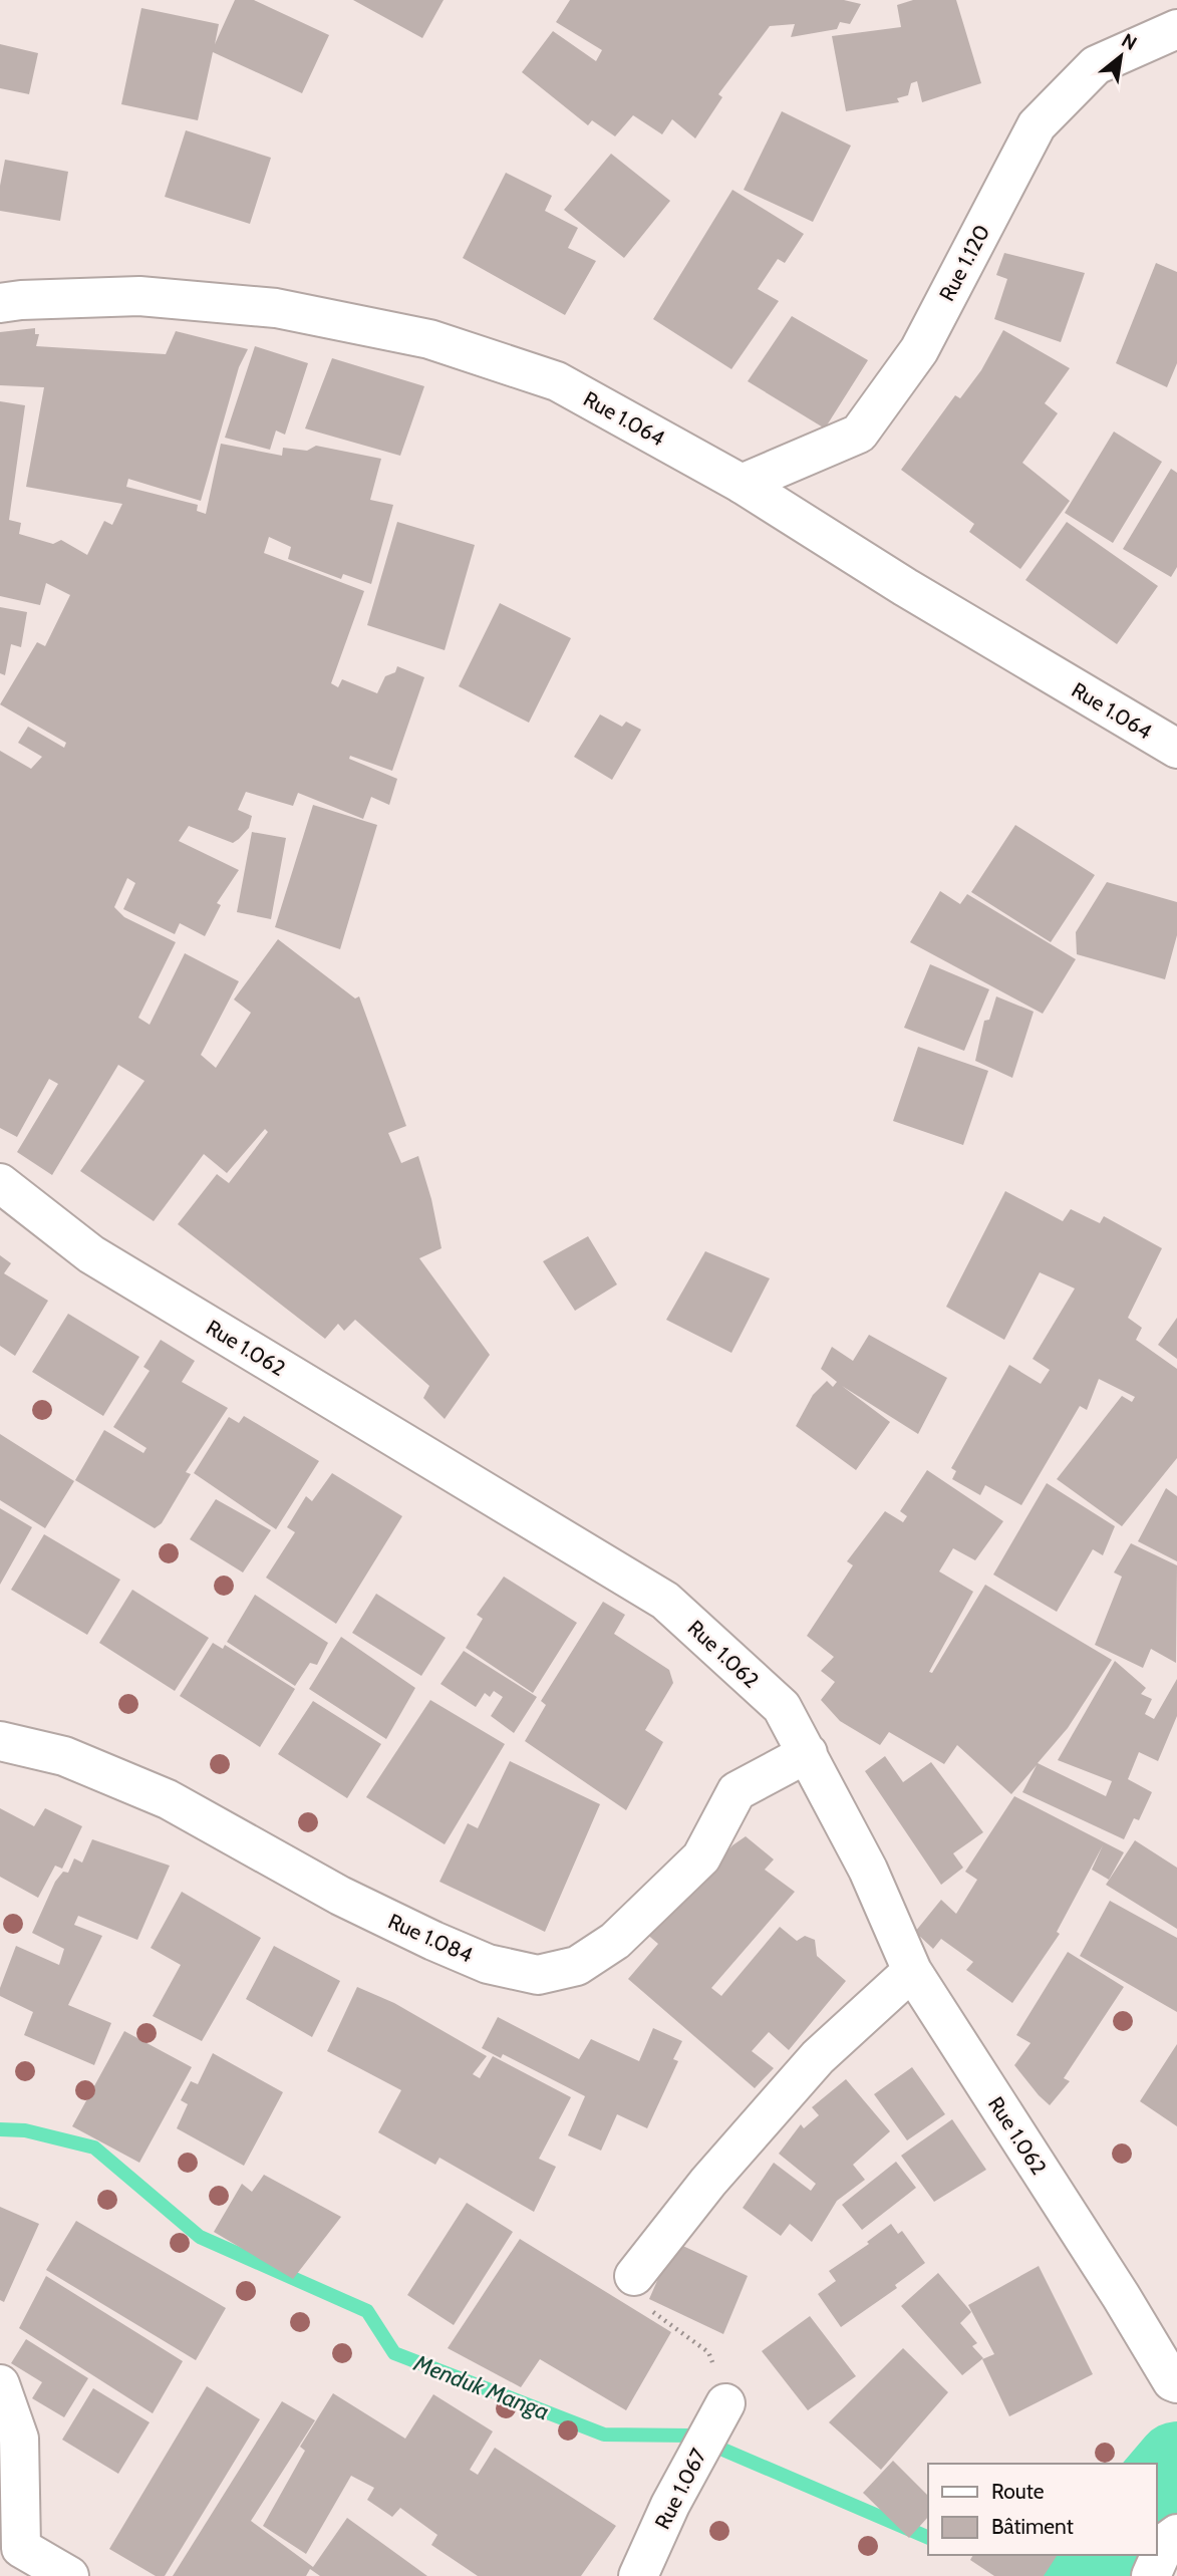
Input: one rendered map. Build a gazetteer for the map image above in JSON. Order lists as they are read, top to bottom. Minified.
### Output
{"streets":{"street":["Rue 1.120","Rue 1.064","Rue 1.062","Rue 1.084","Rue 1.067"]},"crossings":[["Rue 1.120","Rue 1.064"],["Rue 1.062","Rue 1.084"]],"water":["Menduk Manga"],"legend":["Route","Bâtiment"],"north":"top right"}
